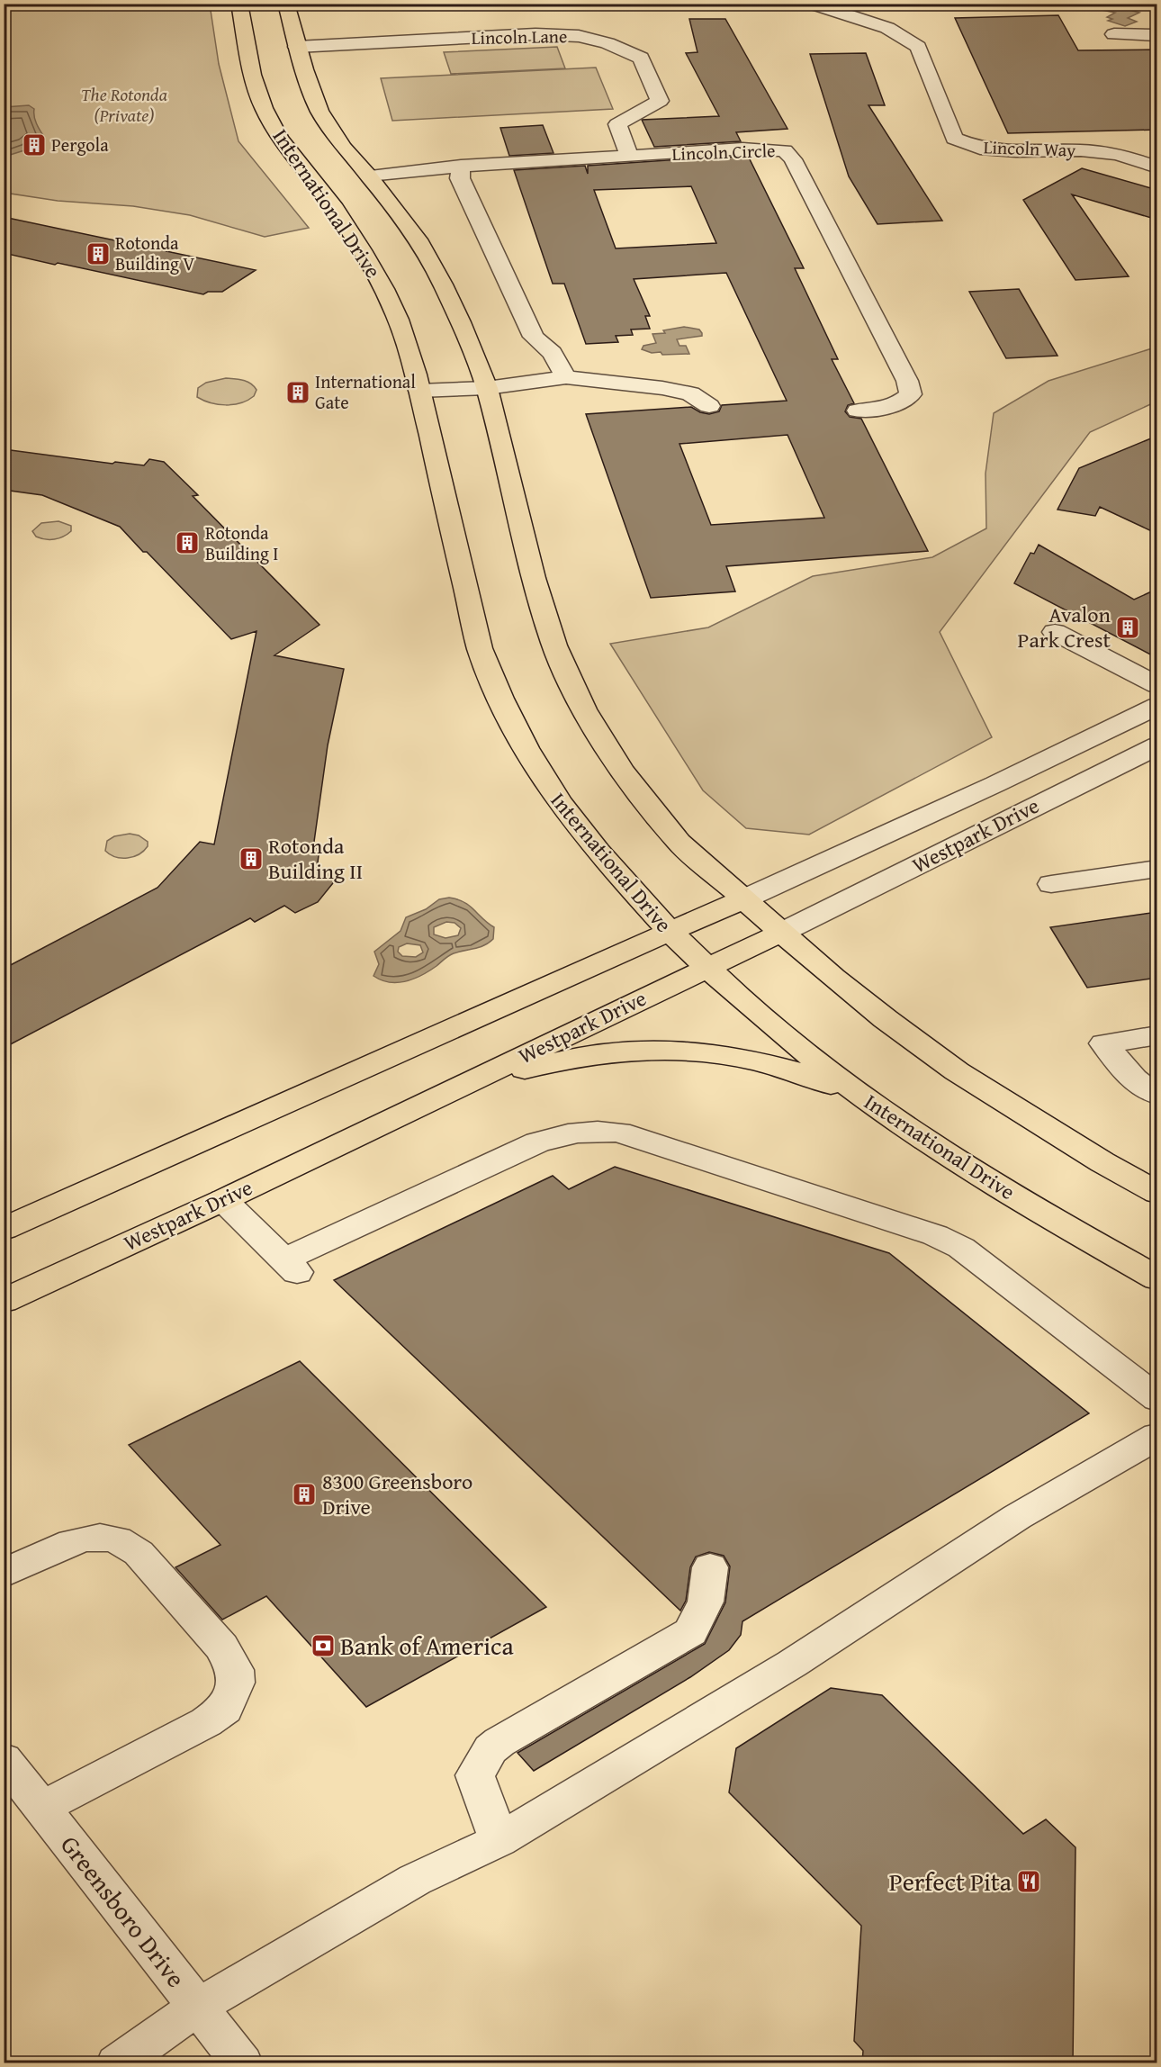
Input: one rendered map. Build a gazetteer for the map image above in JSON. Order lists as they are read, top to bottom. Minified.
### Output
{"streets":{"main road":["International Drive","Westpark Drive"],"street":["Lincoln Lane","Lincoln Way","Lincoln Circle","Greensboro Drive"]},"crossings":[["Lincoln Lane","Lincoln Circle"],["Lincoln Lane","International Drive"],["Lincoln Circle","International Drive"],["International Drive","Westpark Drive"]],"parks":["The Rotonda (Private)"],"places":{"building":["Pergola","Rotonda Building V","International Gate","Rotonda Building I","Avalon Park Crest","Rotonda Building II","8300 Greensboro Drive"],"bank":["Bank of America"],"restaurant":["Perfect Pita"]}}
